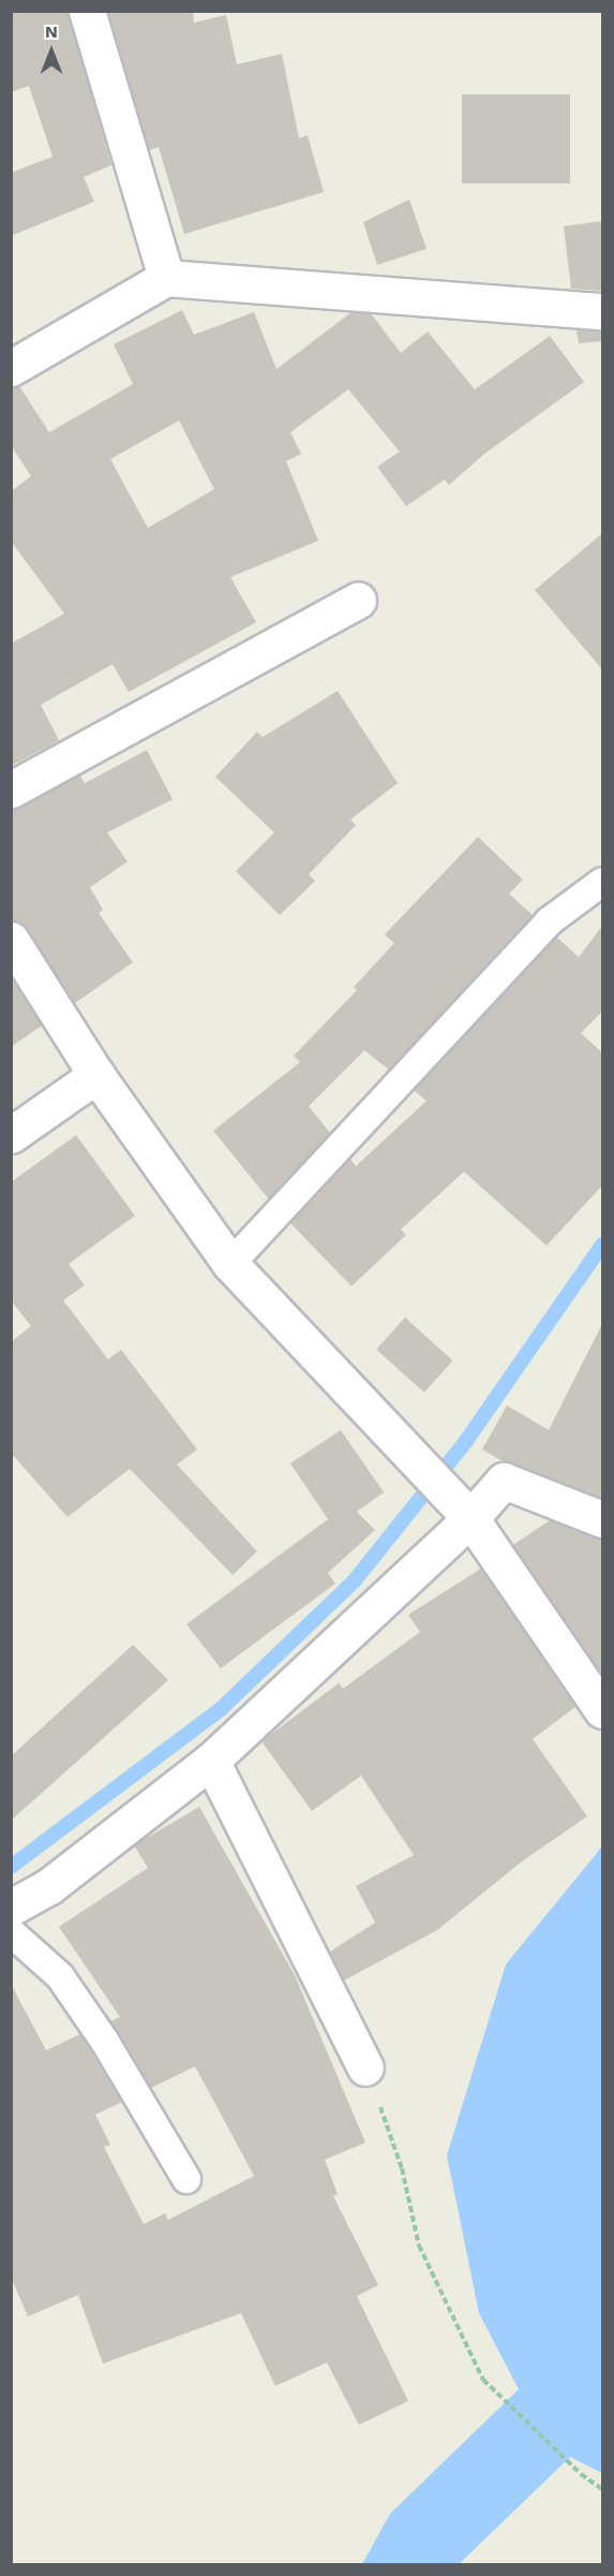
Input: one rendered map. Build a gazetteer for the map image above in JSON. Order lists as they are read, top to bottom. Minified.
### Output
{"north":"top"}
